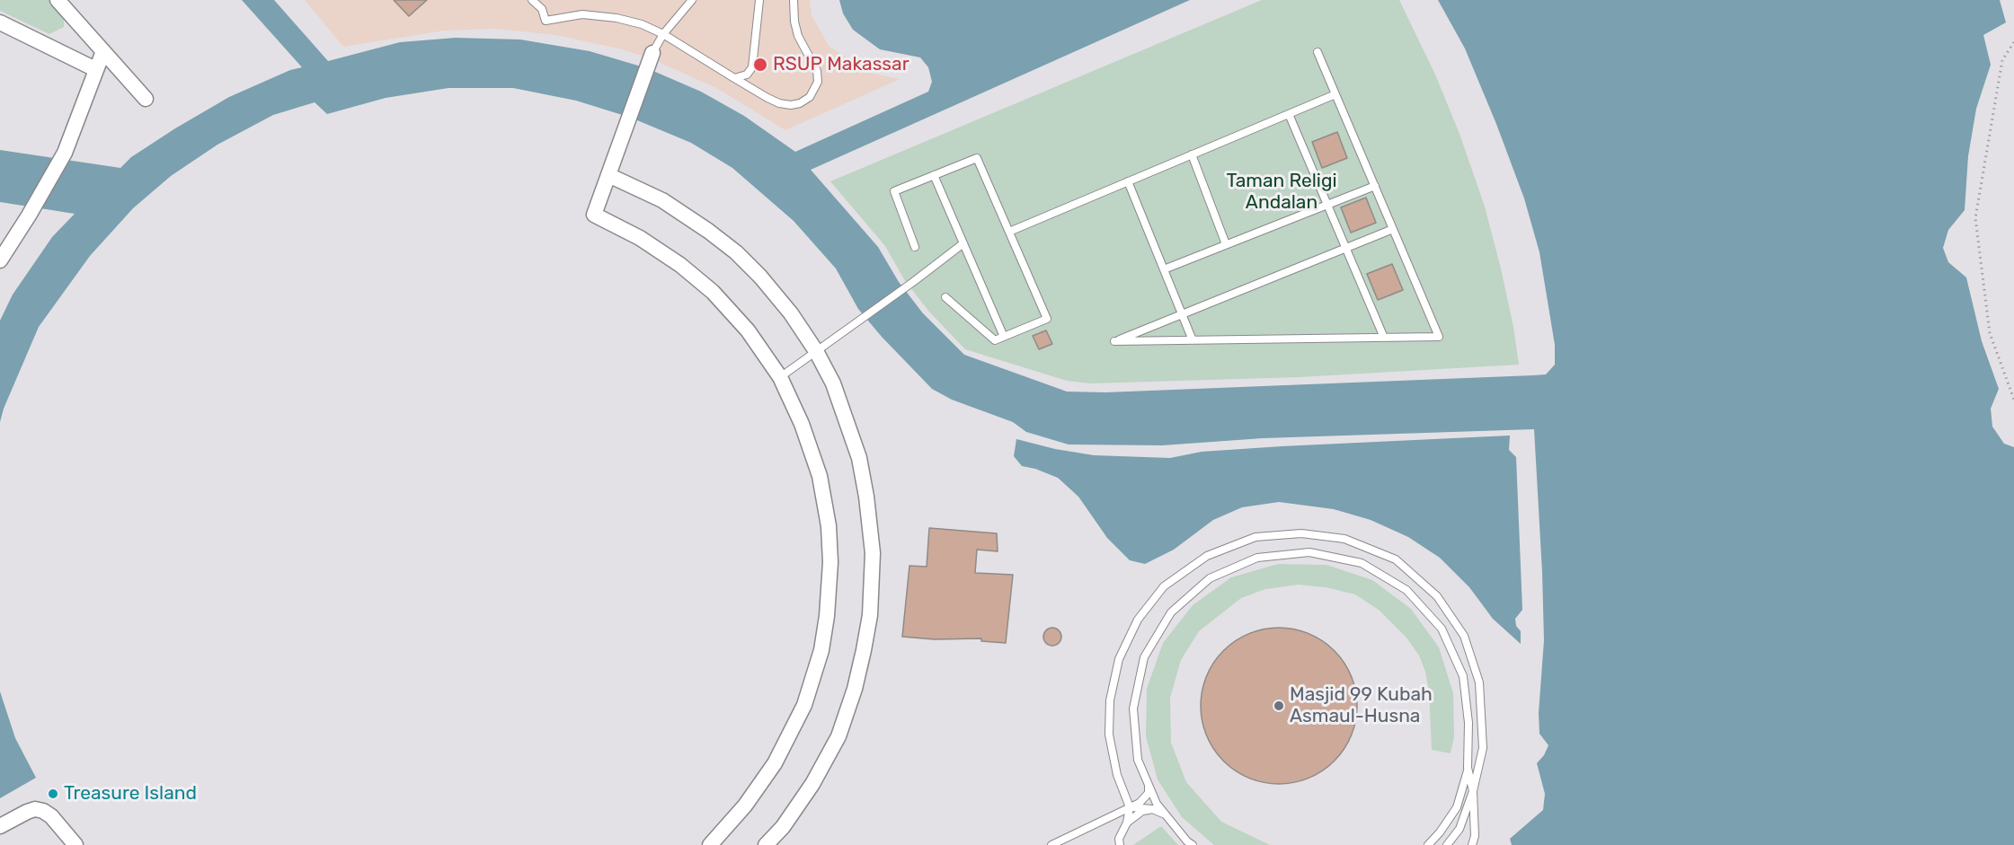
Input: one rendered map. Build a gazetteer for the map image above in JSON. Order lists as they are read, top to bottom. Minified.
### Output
{"parks":["Taman Religi Andalan"],"places":["RSUP Makassar","Masjid 99 Kubah Asmaul-Husna","Treasure Island"]}
